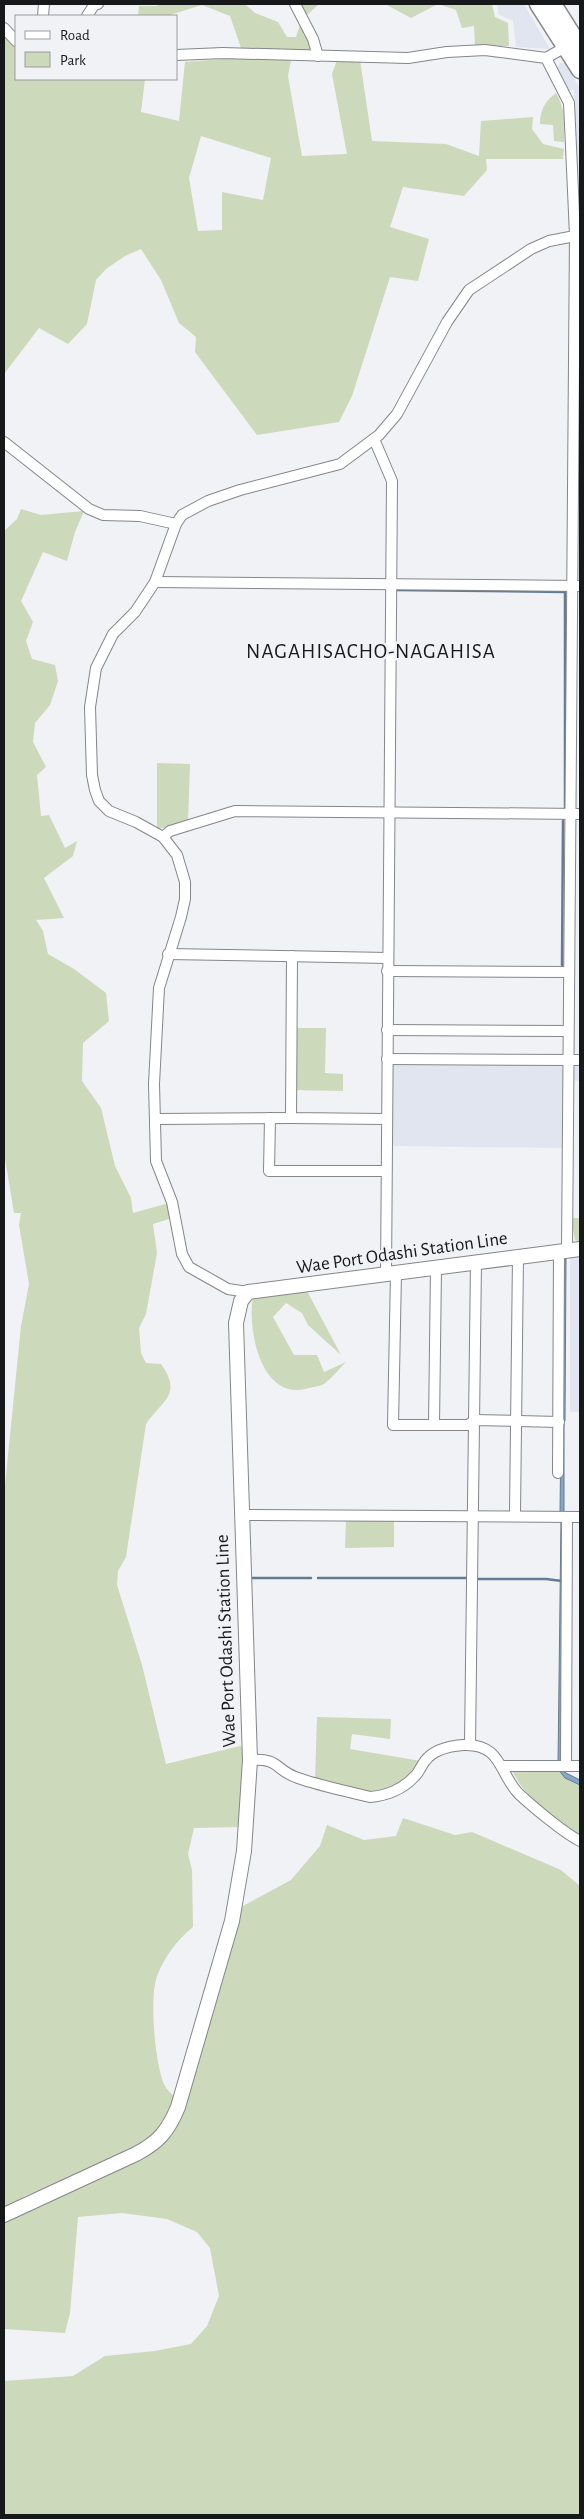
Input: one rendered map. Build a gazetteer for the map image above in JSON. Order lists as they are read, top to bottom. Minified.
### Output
{"streets":{"main road":["Wae Port Odashi Station Line"]},"districts":["NAGAHISACHO-NAGAHISA"],"legend":["Road","Park"]}
